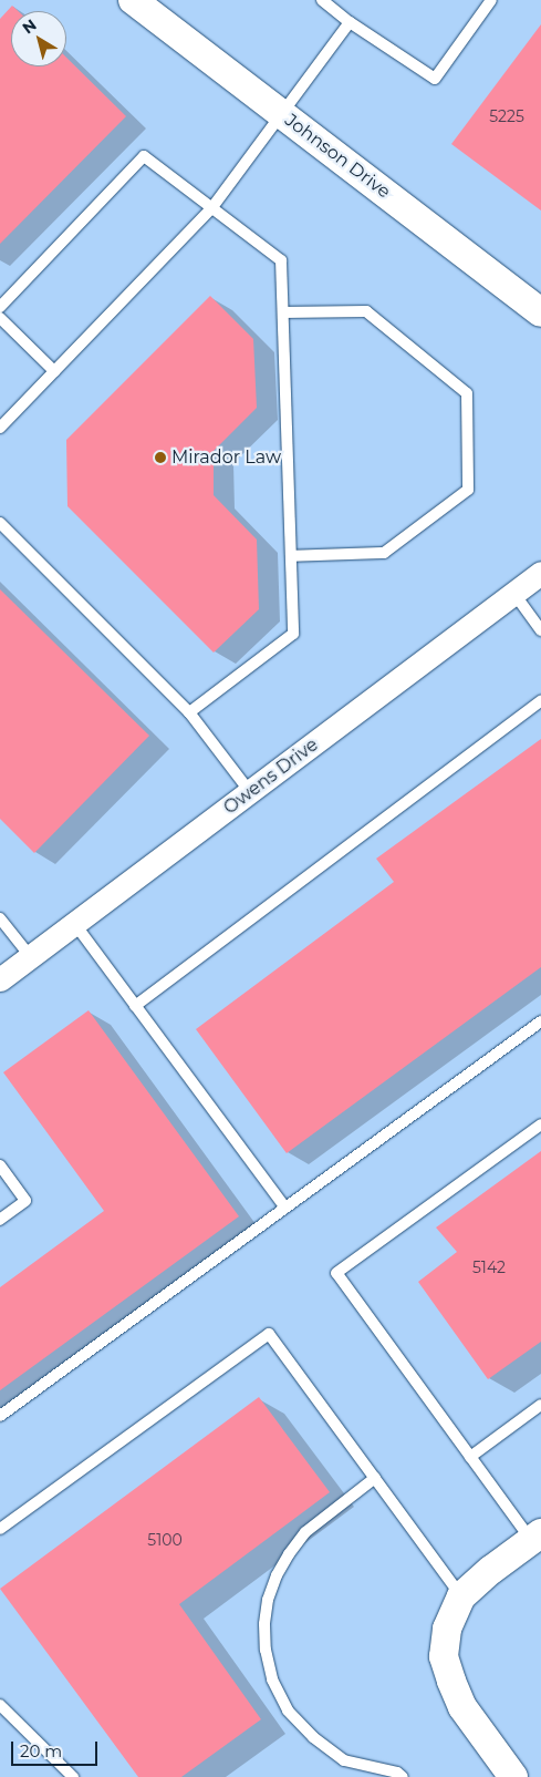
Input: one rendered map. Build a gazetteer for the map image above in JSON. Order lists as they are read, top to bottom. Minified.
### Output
{"streets":{"street":["Johnson Drive","Owens Drive"]},"places":["Mirador Law"],"house_numbers":["5225","5142","5100"],"scale_bar":"20 m","north":"top left"}
